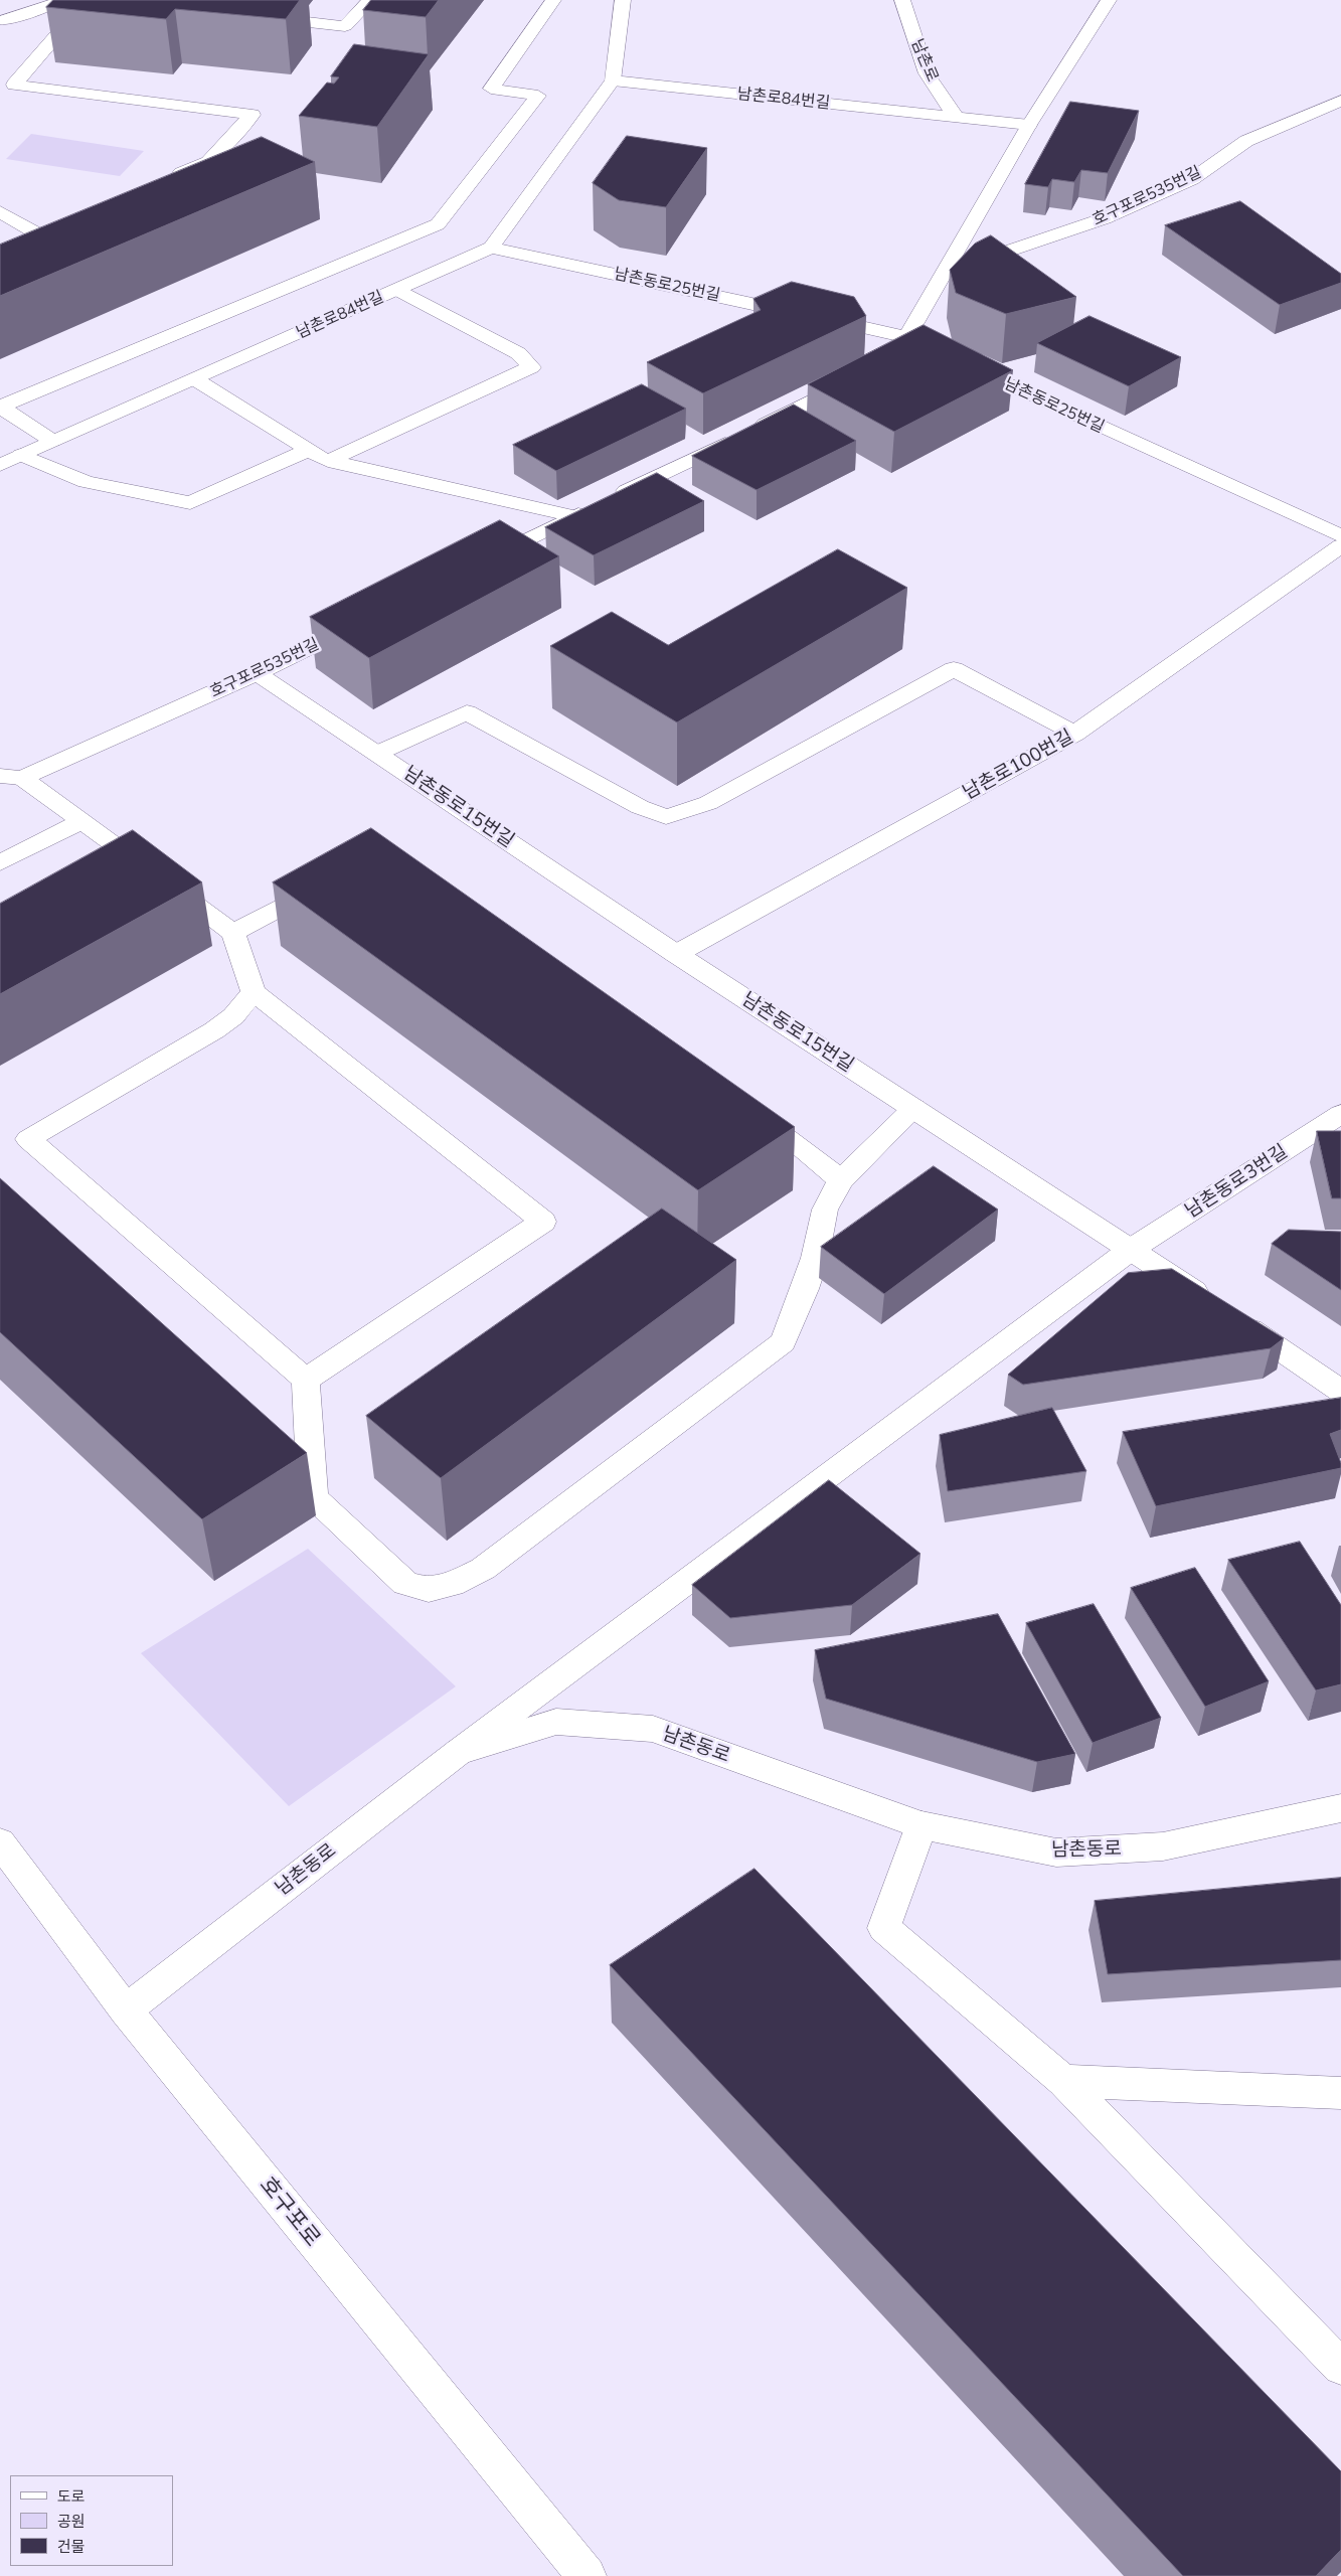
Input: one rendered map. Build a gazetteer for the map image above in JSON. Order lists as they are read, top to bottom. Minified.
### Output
{"streets":{"street":["남촌로","남촌로84번길","호구포로535번길","남촌동로25번길","남촌로100번길","남촌동로15번길","남촌동로3번길","남촌동로","호구포로"]},"crossings":[["남촌로","남촌로84번길"],["남촌로84번길","남촌동로25번길"],["호구포로535번길","남촌동로15번길"],["남촌로100번길","남촌동로15번길"],["남촌동로15번길","남촌동로3번길"],["남촌동로3번길","남촌동로"],["남촌동로","호구포로"]],"legend":["도로","공원","건물"]}
